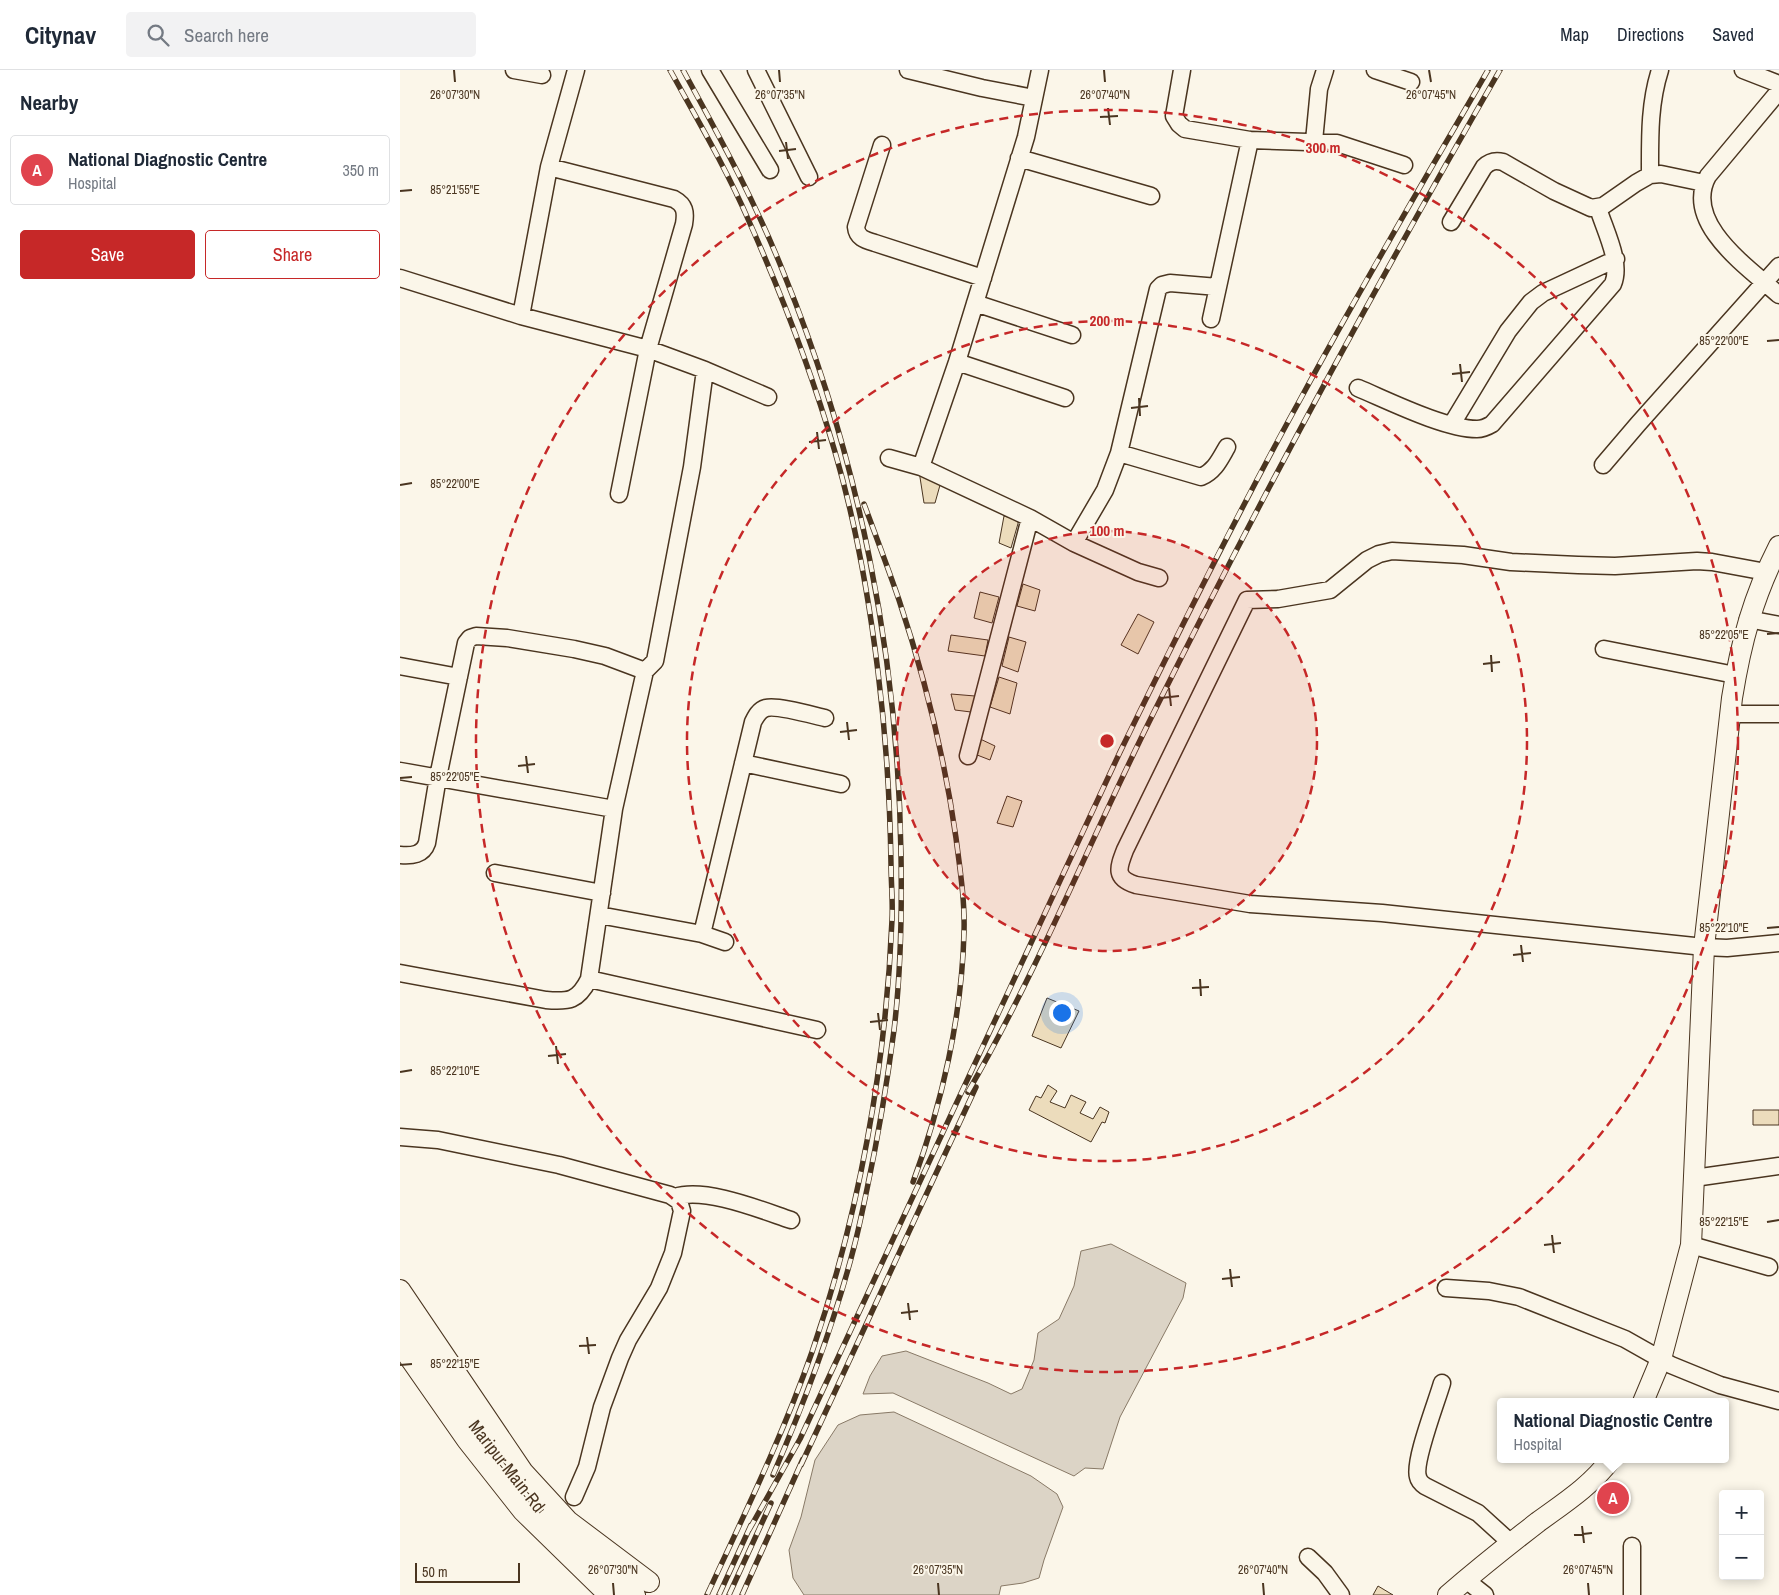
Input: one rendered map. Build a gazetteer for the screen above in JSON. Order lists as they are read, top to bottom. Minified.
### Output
{"scale_bar":"50 m","page":{"header":"Citynav","search":"Search here","nav":["Map","Directions","Saved"],"heading":"Nearby","list":[{"mark":"A","name":"National Diagnostic Centre","note":"Hospital","value":"350 m"}],"buttons":["Save","Share"],"popup":["National Diagnostic Centre","Hospital"],"pins":"A","map_buttons":["+","−"],"scale":"50 m"},"coordinates":["26°07'30\"N","26°07'35\"N","26°07'40\"N","26°07'45\"N","85°21'55\"E","85°22'00\"E","85°22'05\"E","85°22'10\"E","85°22'15\"E"],"rings":["300 m","200 m","100 m"]}
